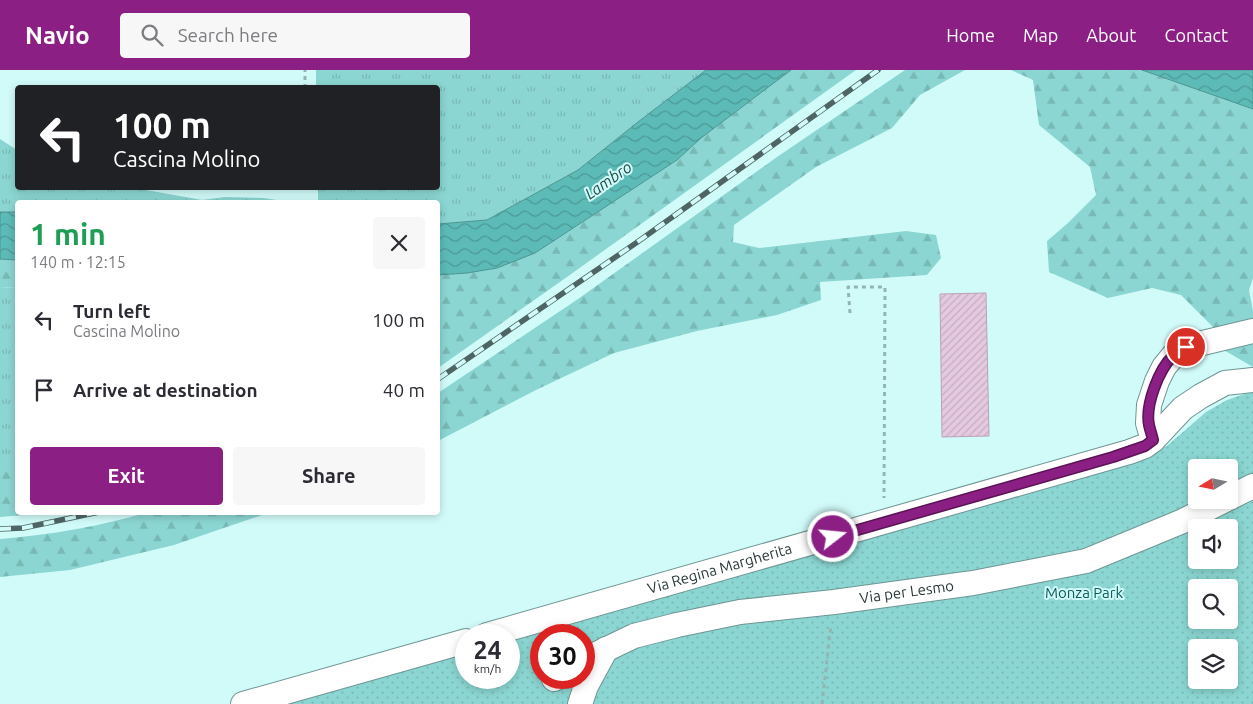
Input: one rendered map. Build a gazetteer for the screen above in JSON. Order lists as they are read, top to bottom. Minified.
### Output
{"streets":{"street":["Via Regina Margherita","Via per Lesmo"]},"water":["Lambro"],"parks":["Monza Park"],"north":"left","page":{"header":"Navio","search":"Search here","nav":["Home","Map","About","Contact"],"turn":["100 m","Cascina Molino"],"heading":["1 min","140 m · 12:15"],"list":[{"name":"Turn left","note":"Cascina Molino","value":"100 m"},{"name":"Arrive at destination","value":"40 m"}],"buttons":["Exit","Share"],"speed":"24 km/h","limit":"30"}}
